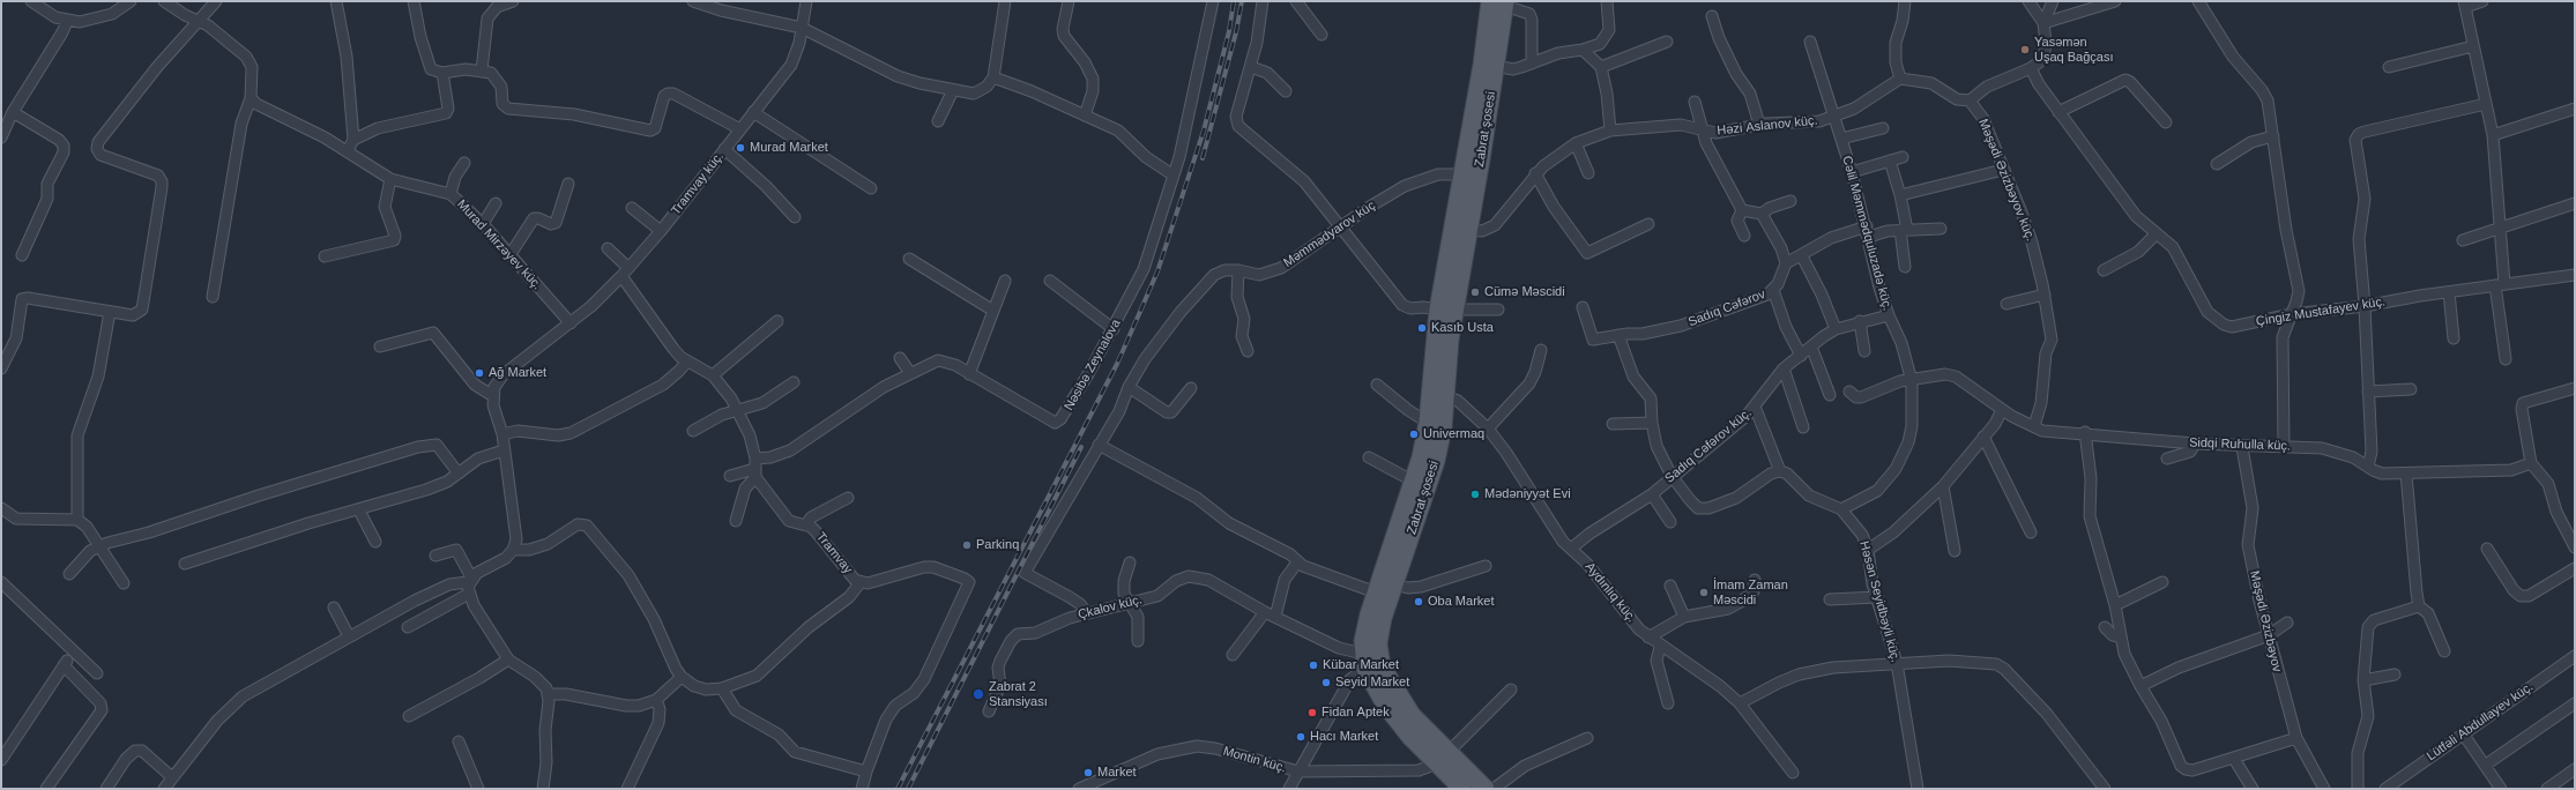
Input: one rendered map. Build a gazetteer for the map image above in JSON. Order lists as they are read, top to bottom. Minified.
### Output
{"streets":{"main road":["Zabrat şosesi"],"street":["Həzi Aslanov küç.","Məşədi Əzizbəyov küç.","Tramvay küç.","Cəlil Məmmədquluzadə küç.","Məmmədyarov küç","Murad Mirzəyev küç.","Sadıq Cəfərov","Çingiz Mustafayev küç.","Nəsibə Zeynalova","Sidqi Ruhulla küç.","Sadıq Cəfərov küç.","Tramvay","Aydınlıq küç.","Həsən Seyidbəyli küç.","Çkalov küç.","Məşədi Əzizbəyov","Lütfəli Abdullayev küç.","Montin küç."]},"crossings":[["Həzi Aslanov küç.","Zabrat şosesi"],["Həzi Aslanov küç.","Cəlil Məmmədquluzadə küç."],["Zabrat şosesi","Məmmədyarov küç"],["Zabrat şosesi","Aydınlıq küç."],["Zabrat şosesi","Çkalov küç."],["Zabrat şosesi","Montin küç."],["Məşədi Əzizbəyov küç.","Sidqi Ruhulla küç."],["Tramvay küç.","Murad Mirzəyev küç."],["Tramvay küç.","Tramvay"],["Cəlil Məmmədquluzadə küç.","Sidqi Ruhulla küç."],["Cəlil Məmmədquluzadə küç.","Sadıq Cəfərov küç."],["Cəlil Məmmədquluzadə küç.","Həsən Seyidbəyli küç."],["Məmmədyarov küç","Çkalov küç."],["Nəsibə Zeynalova","Tramvay"],["Sidqi Ruhulla küç.","Məşədi Əzizbəyov"],["Sadıq Cəfərov küç.","Aydınlıq küç."]],"places":["Yasəmən Uşaq Bağçası","Murad Market","Cümə Məscidi","Kasıb Usta","Ağ Market","Univermaq","Mədəniyyət Evi","Parkinq","İmam Zaman Məscidi","Oba Market","Kübar Market","Seyid Market","Zabrat 2 Stansiyası","Fidan Aptek","Hacı Market","Market"]}
